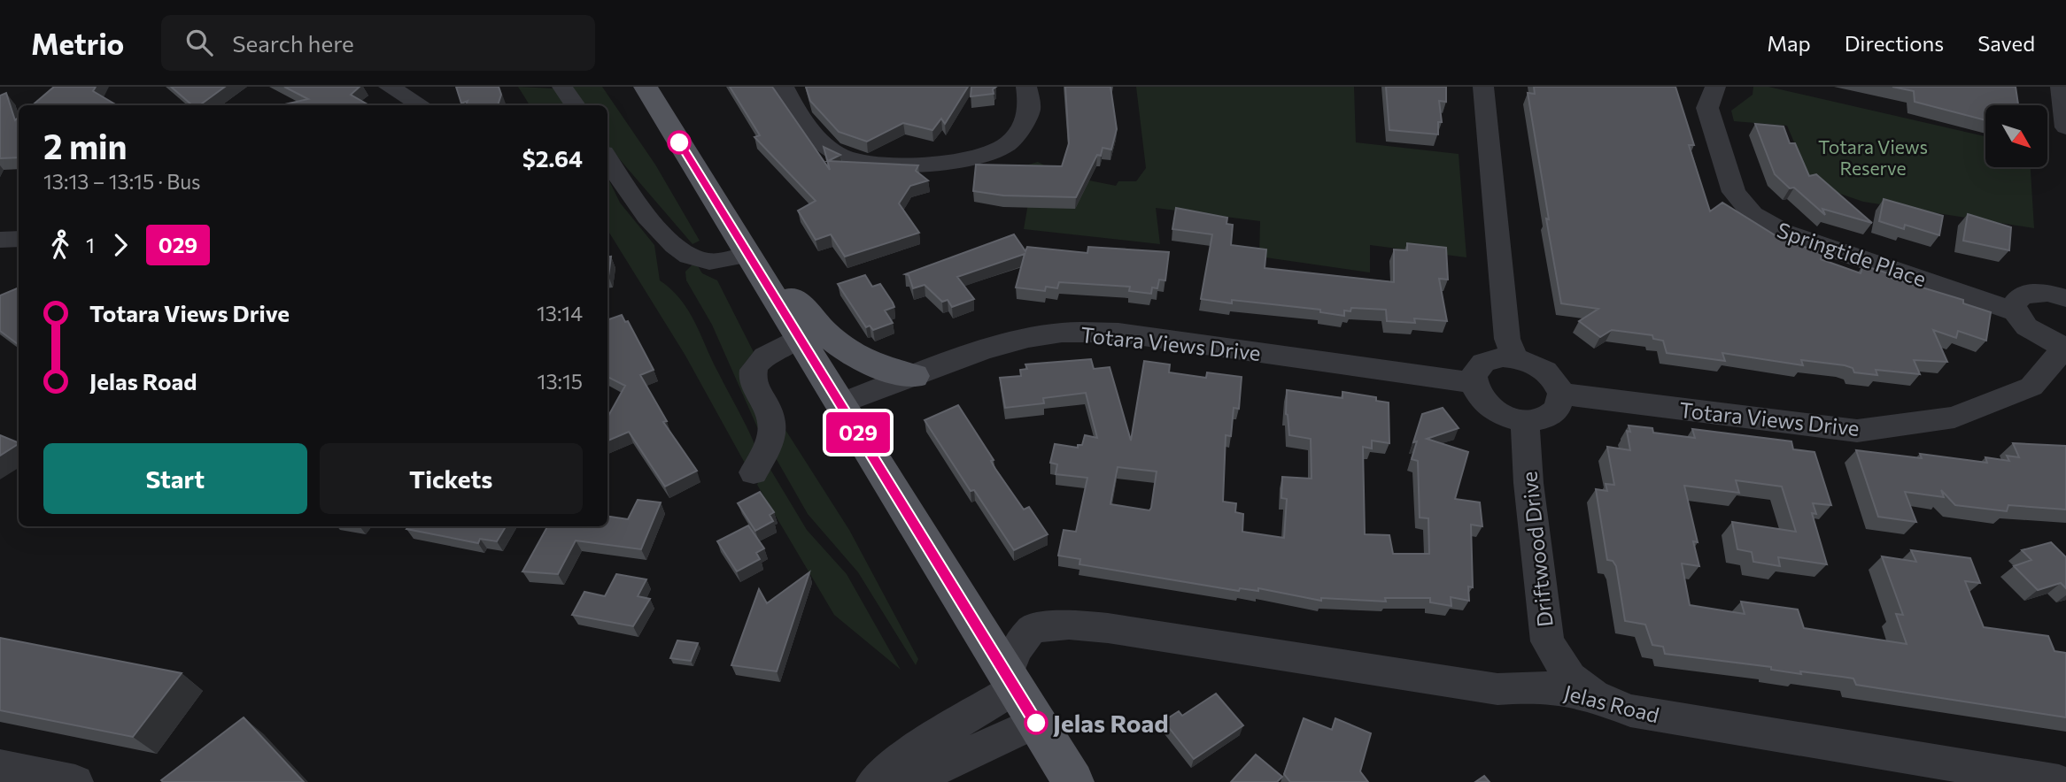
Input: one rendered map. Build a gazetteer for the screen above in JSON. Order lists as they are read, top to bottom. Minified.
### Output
{"streets":{"street":["Springtide Place","Totara Views Drive","Driftwood Drive","Jelas Road"]},"crossings":[["Totara Views Drive","Driftwood Drive"],["Driftwood Drive","Jelas Road"]],"parks":["Totara Views Reserve"],"places":["Jelas Road"],"lines":["bus line 029"],"north":"bottom right","page":{"header":"Metrio","search":"Search here","nav":["Map","Directions","Saved"],"on_map":"029","heading":["2 min","13:13 – 13:15 · Bus","$2.64"],"legs":["1","029"],"list":[{"name":"Totara Views Drive","value":"13:14"},{"name":"Jelas Road","value":"13:15"}],"buttons":["Start","Tickets"]}}
